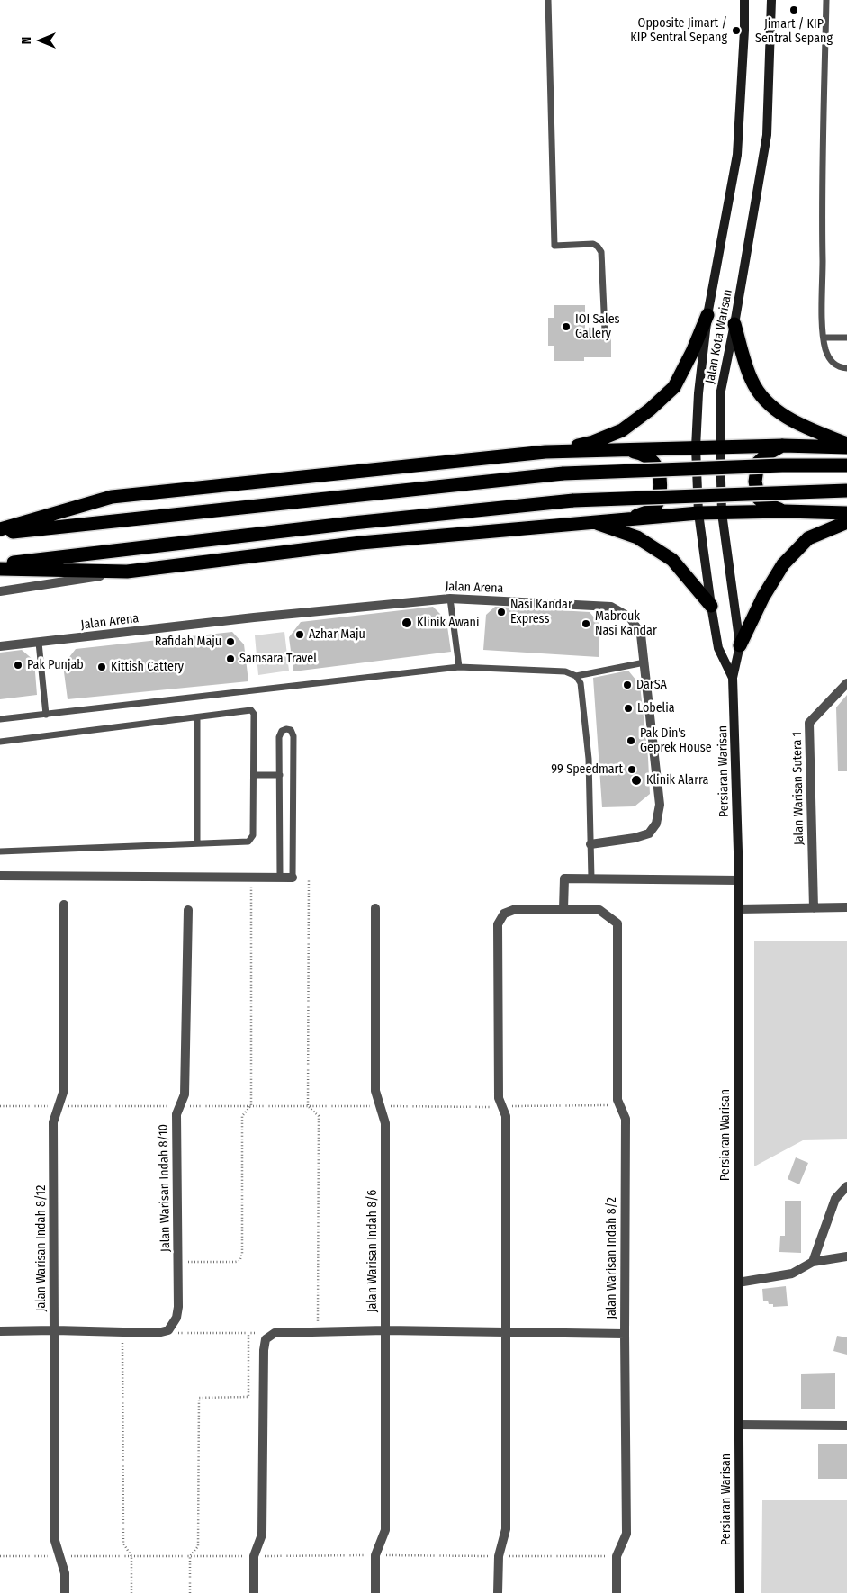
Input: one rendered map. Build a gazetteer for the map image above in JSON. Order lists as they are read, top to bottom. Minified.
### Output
{"streets":{"street":["Jalan Kota Warisan","Jalan Arena","Persiaran Warisan","Jalan Warisan Sutera 1","Jalan Warisan Indah 8/10","Jalan Warisan Indah 8/12","Jalan Warisan Indah 8/6","Jalan Warisan Indah 8/2"]},"crossings":[["Jalan Kota Warisan","Persiaran Warisan"]],"places":["Jimart / KIP Sentral Sepang","Opposite Jimart / KIP Sentral Sepang","IOI Sales Gallery","Nasi Kandar Express","Klinik Awani","Mabrouk Nasi Kandar","Azhar Maju","Rafidah Maju","Samsara Travel","Pak Punjab","Kittish Cattery","DarSA","Lobelia","Pak Din's Geprek House","99 Speedmart","Klinik Alarra"],"north":"left"}
